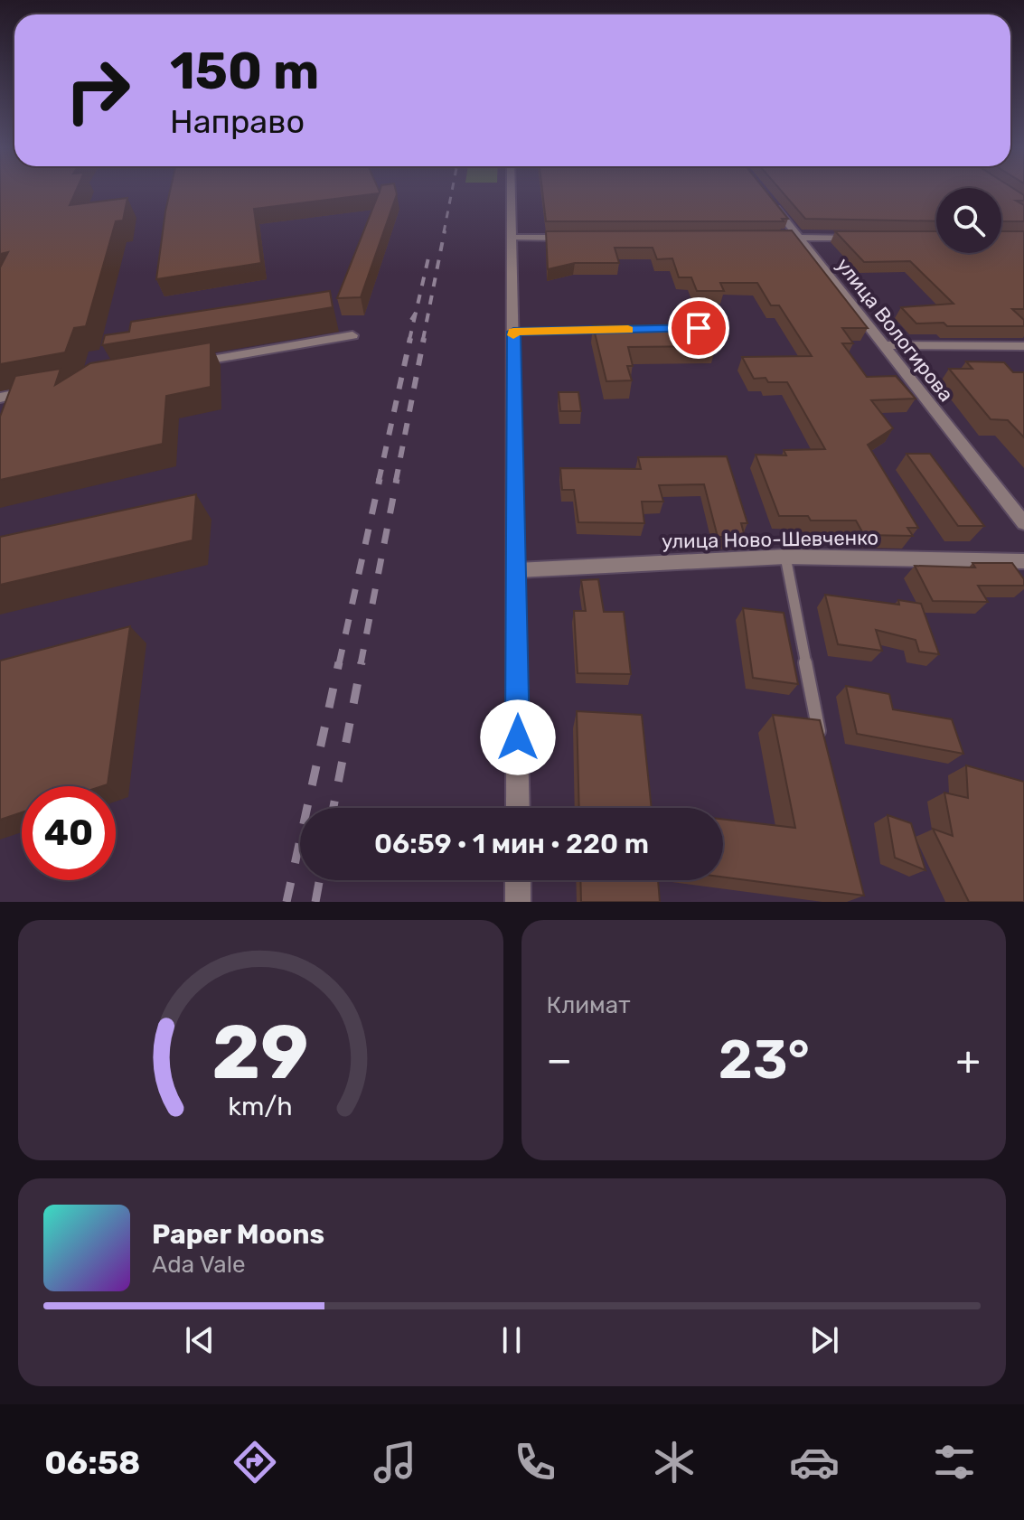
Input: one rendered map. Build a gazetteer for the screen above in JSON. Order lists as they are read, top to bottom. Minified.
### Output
{"streets":{"street":["улица Вологирова","улица Ново-Шевченко"]},"page":{"turn":["150 m","Направо"],"limit":"40","trip":"06:59 · 1 мин · 220 m","tile":"Климат","heat":["−","23°","+"],"song":["Paper Moons","Ada Vale"],"tabs":"06:58","gauge":["29","km/h"]}}
